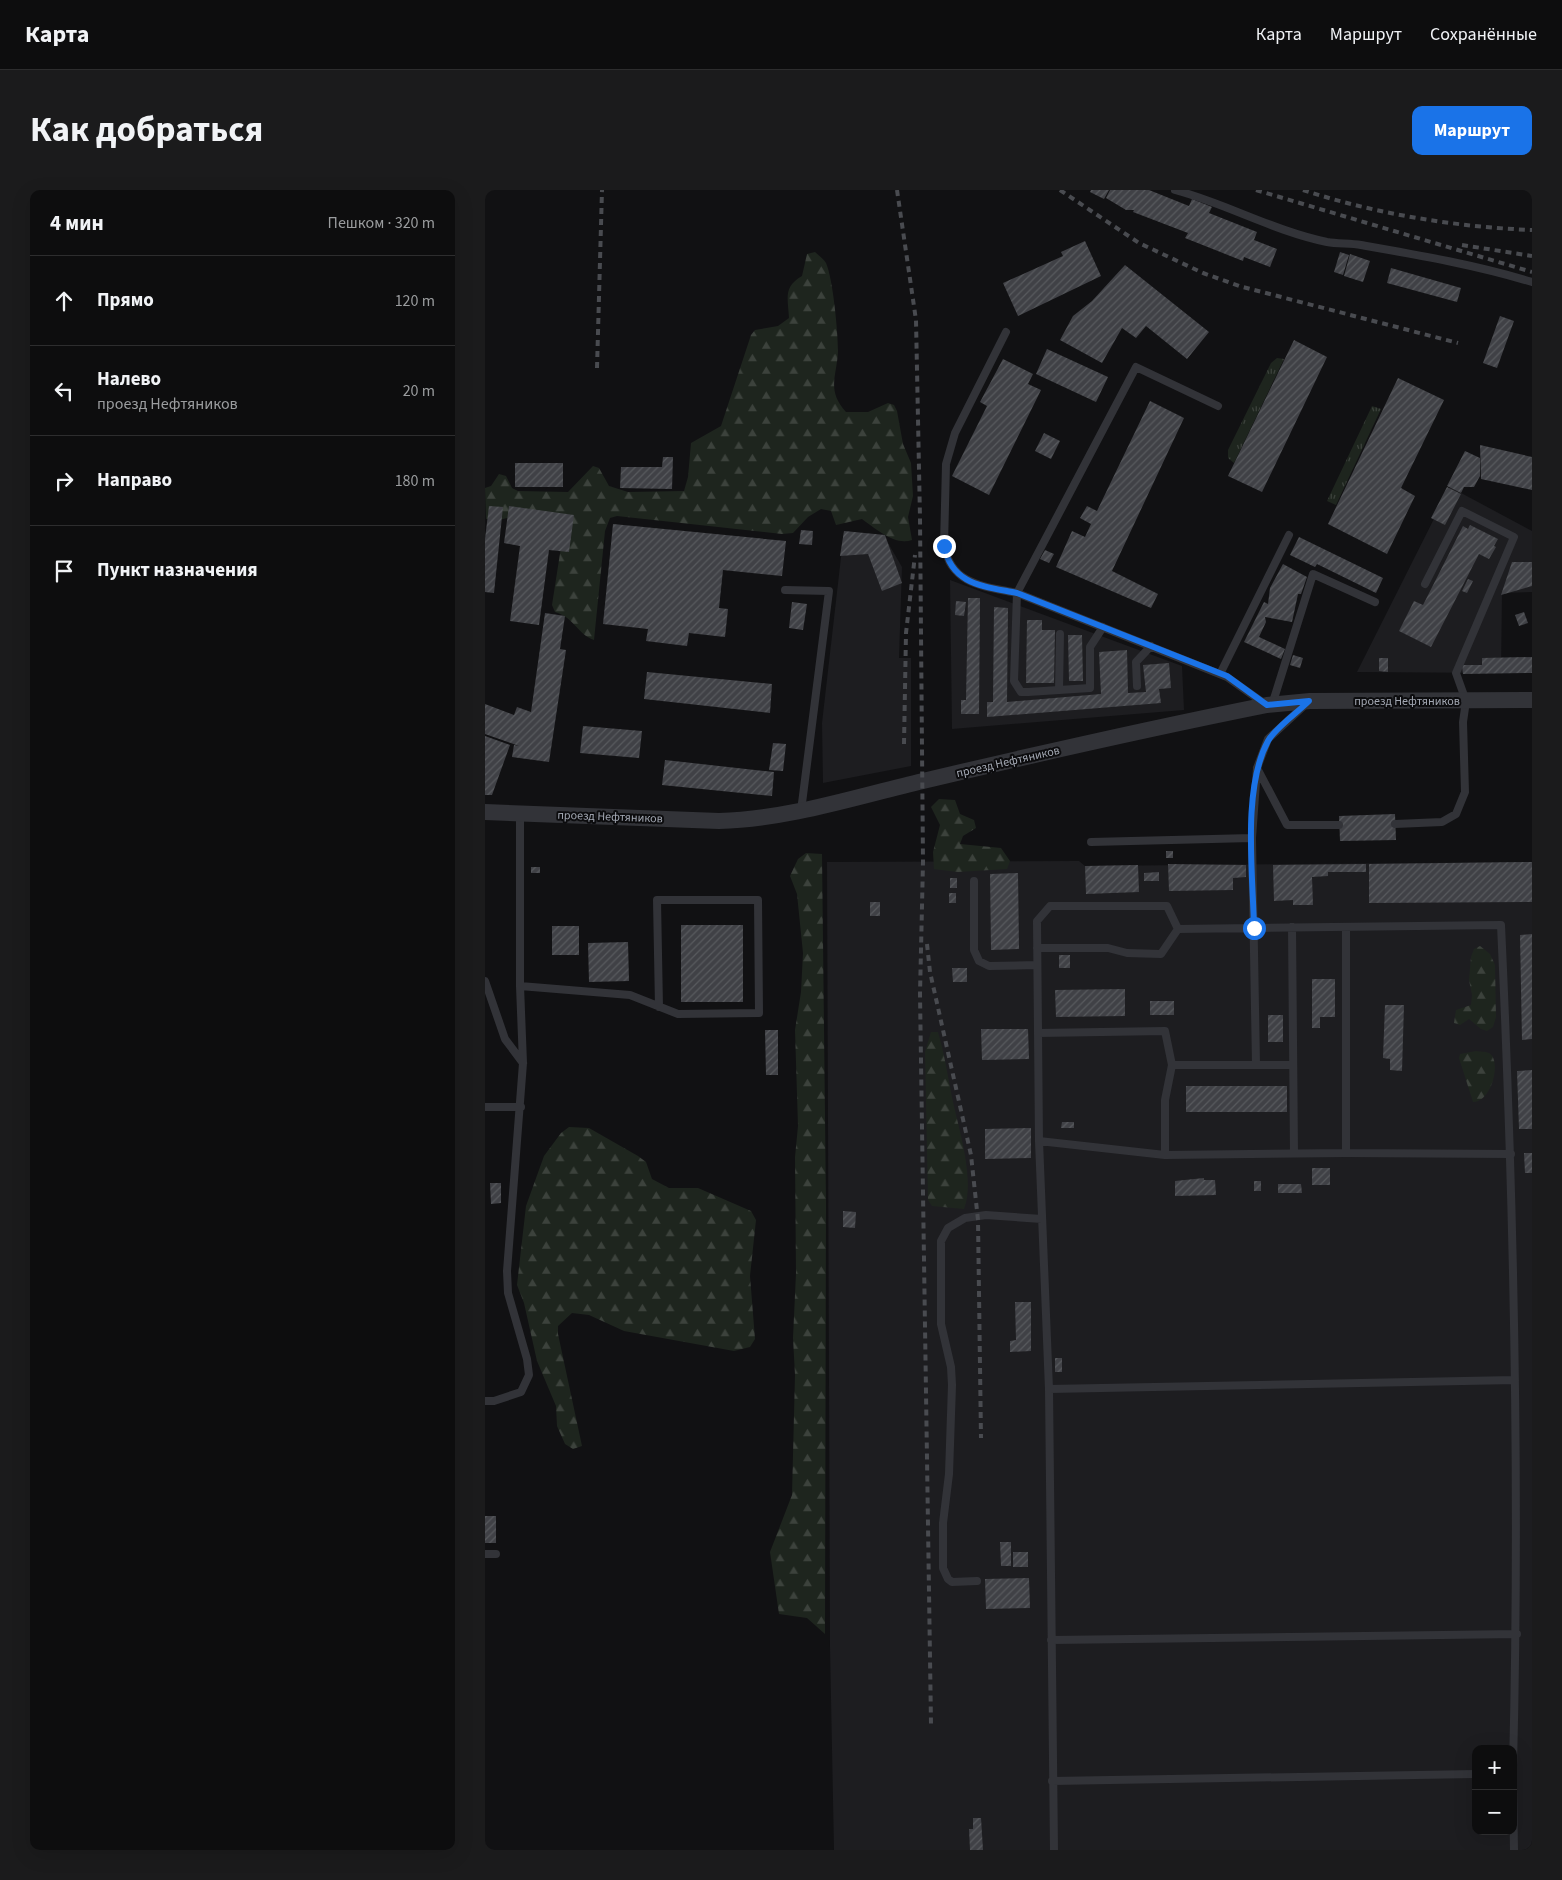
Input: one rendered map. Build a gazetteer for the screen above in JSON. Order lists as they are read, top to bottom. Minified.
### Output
{"streets":{"street":["проезд Нефтяников"]},"page":{"header":"Карта","nav":["Карта","Маршрут","Сохранённые"],"title":"Как добраться","buttons":"Маршрут","heading":["4 мин","Пешком · 320 m"],"list":[["Прямо","120 m"],["Налево","проезд Нефтяников","20 m"],["Направо","180 m"],"Пункт назначения"],"map_buttons":["+","−"]}}
